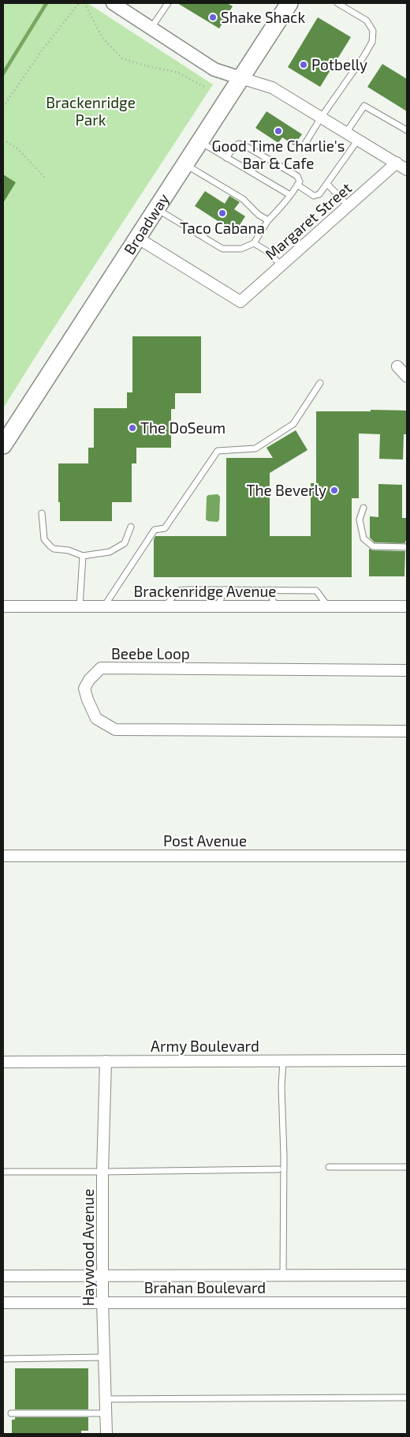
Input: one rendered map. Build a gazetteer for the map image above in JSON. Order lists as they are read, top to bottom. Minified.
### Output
{"streets":{"main road":["Broadway"],"street":["Margaret Street","Brackenridge Avenue","Beebe Loop","Post Avenue","Army Boulevard","Haywood Avenue","Brahan Boulevard"]},"crossings":[["Margaret Street","Broadway"],["Army Boulevard","Haywood Avenue"],["Haywood Avenue","Brahan Boulevard"]],"parks":["Brackenridge Park"],"places":["Shake Shack","Potbelly","Good Time Charlie's Bar & Cafe","Taco Cabana","The DoSeum","The Beverly"]}
